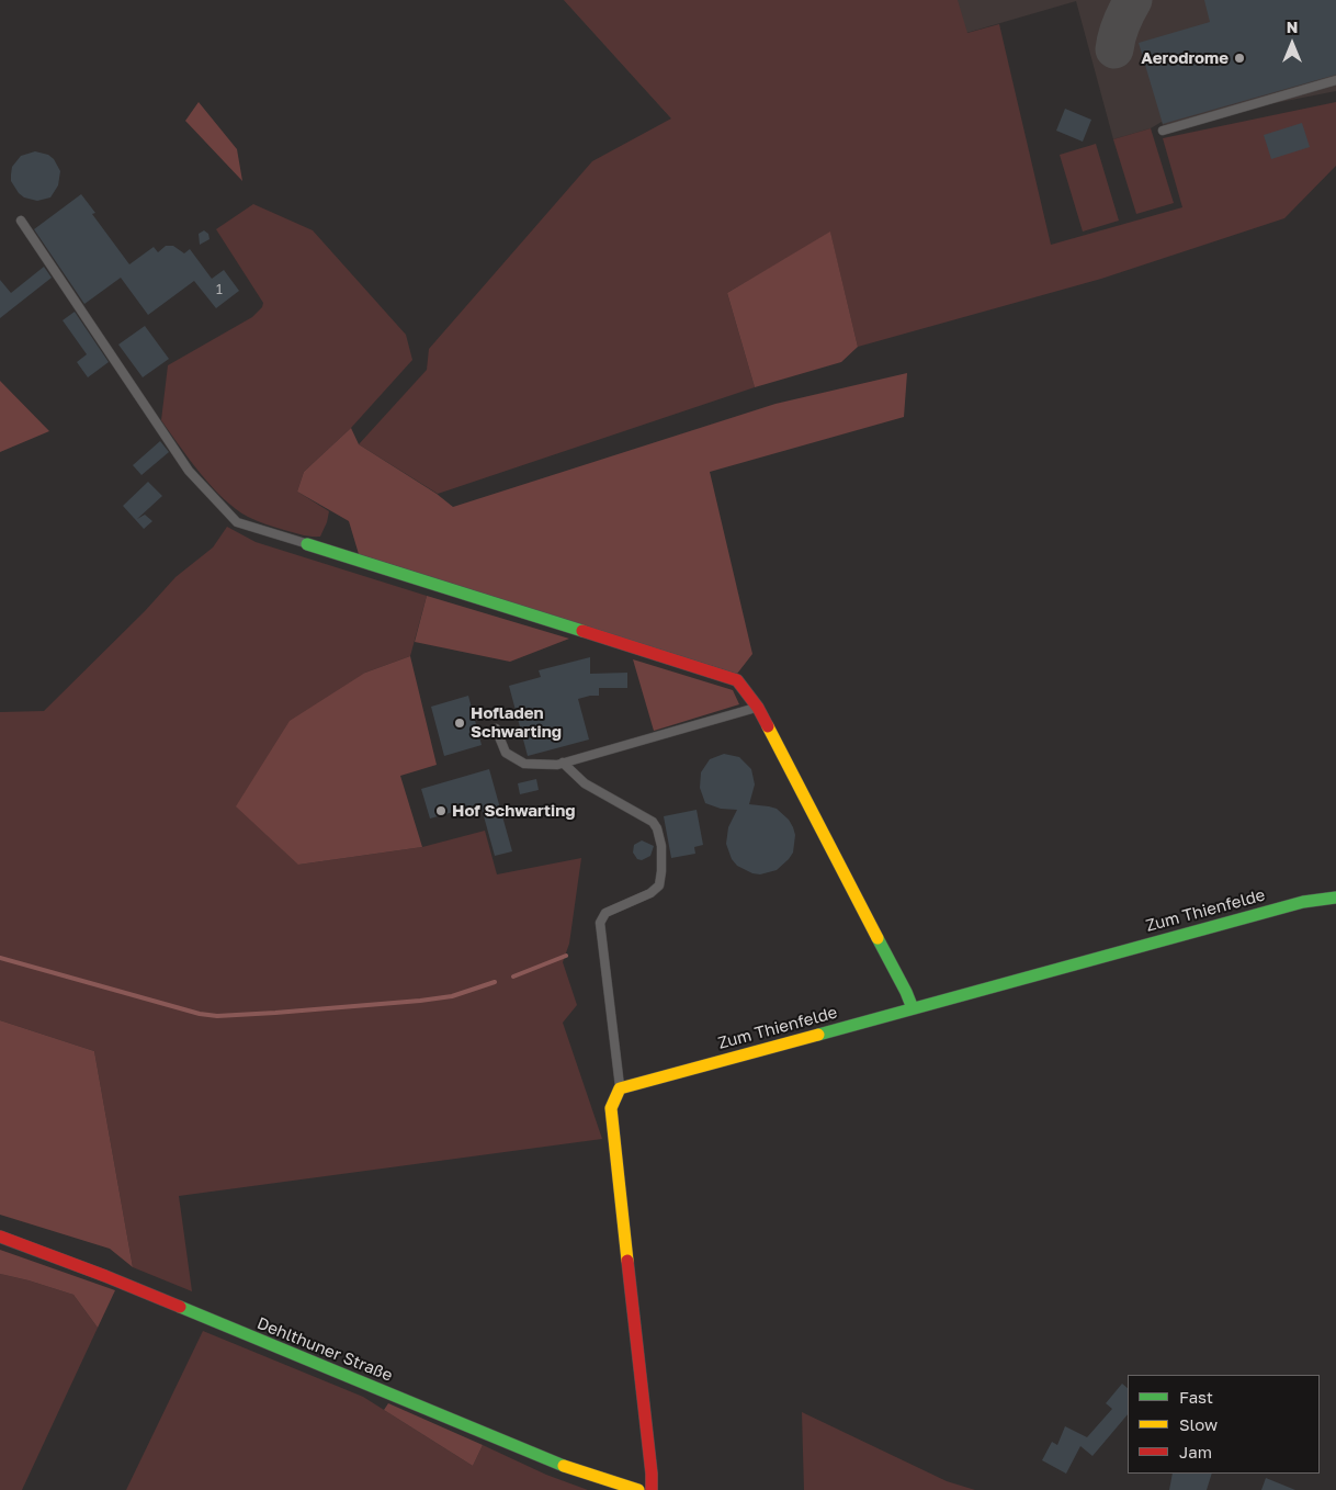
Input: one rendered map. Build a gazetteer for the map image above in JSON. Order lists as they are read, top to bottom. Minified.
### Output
{"streets":{"street":["Zum Thienfelde","Dehlthuner Straße"]},"places":["Aerodrome","Hofladen Schwarting","Hof Schwarting"],"house_numbers":["1"],"legend":["Fast","Slow","Jam"],"north":"top"}
